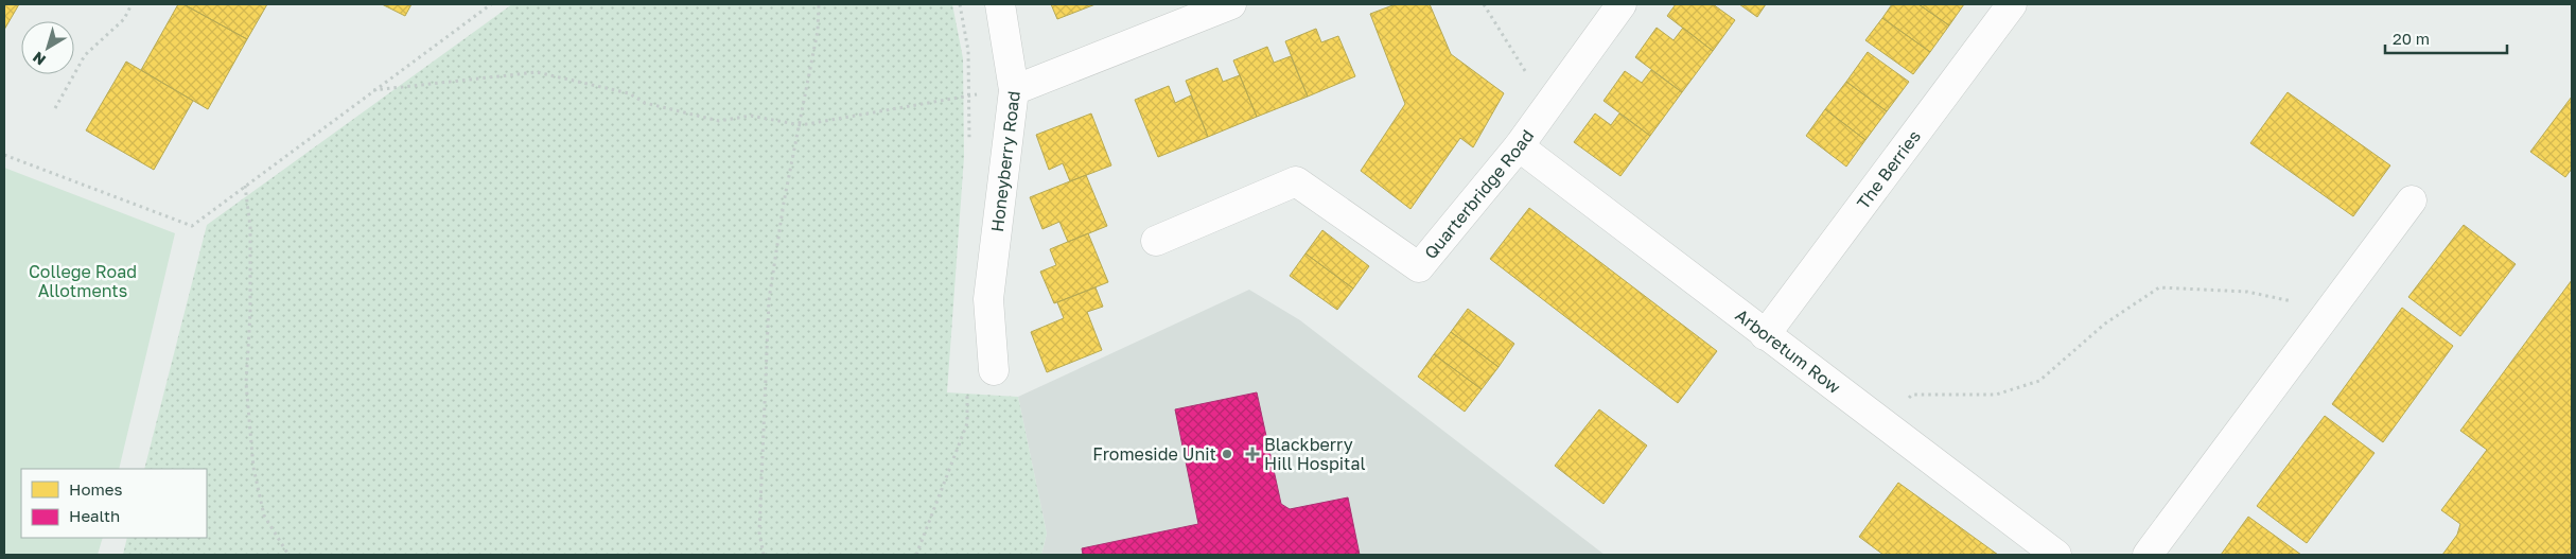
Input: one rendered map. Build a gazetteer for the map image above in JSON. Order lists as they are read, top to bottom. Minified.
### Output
{"streets":{"street":["Honeyberry Road","The Berries","Quarterbridge Road","Arboretum Row"]},"crossings":[["The Berries","Arboretum Row"],["Quarterbridge Road","Arboretum Row"]],"parks":["College Road Allotments"],"places":{"other":["Fromeside Unit"],"health":["Blackberry Hill Hospital"]},"legend":["Homes","Health"],"scale_bar":"20 m","north":"bottom left"}
